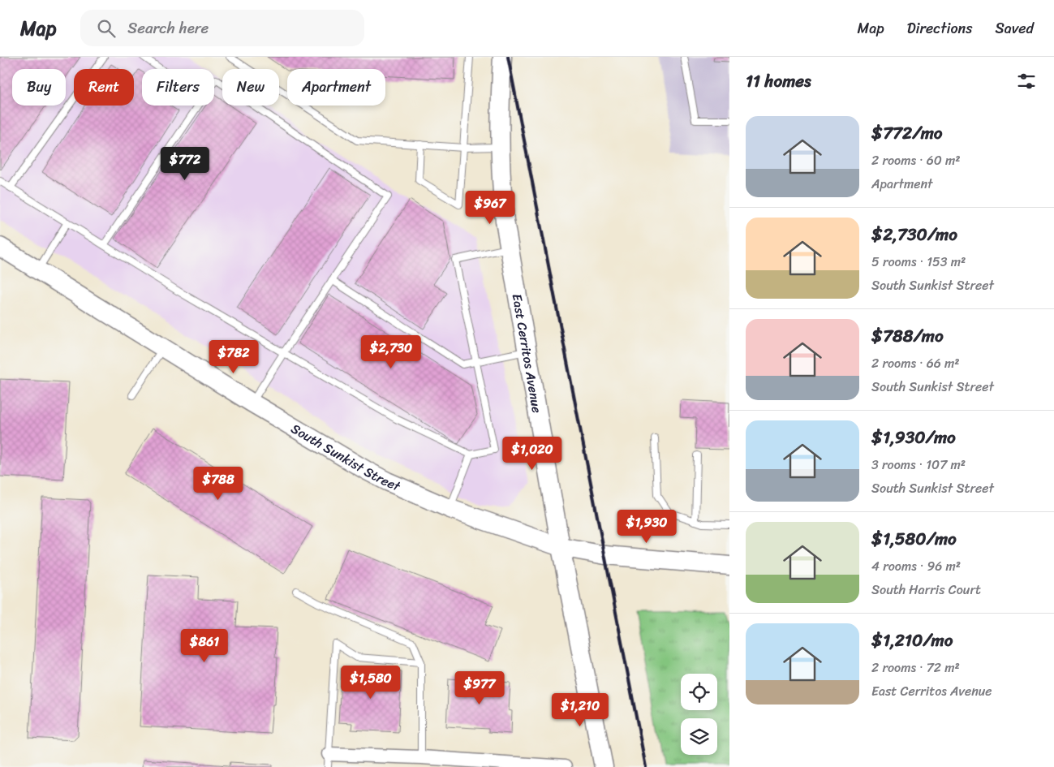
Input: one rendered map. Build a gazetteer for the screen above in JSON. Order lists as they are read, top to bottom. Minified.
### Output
{"streets":{"street":["East Cerritos Avenue","South Sunkist Street"]},"crossings":[["East Cerritos Avenue","South Sunkist Street"]],"page":{"header":"Map","search":"Search here","nav":["Map","Directions","Saved"],"heading":"11 homes","chip":["Buy","Rent","Filters","New","Apartment"],"list":[{"name":"$772/mo","note":"2 rooms · 60 m² · Apartment"},{"name":"$2,730/mo","note":"5 rooms · 153 m² · South Sunkist Street"},{"name":"$788/mo","note":"2 rooms · 66 m² · South Sunkist Street"},{"name":"$1,930/mo","note":"3 rooms · 107 m² · South Sunkist Street"},{"name":"$1,580/mo","note":"4 rooms · 96 m² · South Harris Court"},{"name":"$1,210/mo","note":"2 rooms · 72 m² · East Cerritos Avenue"}],"price":["$772","$967","$2,730","$782","$1,020","$788","$1,930","$861","$1,580","$977","$1,210"]}}
